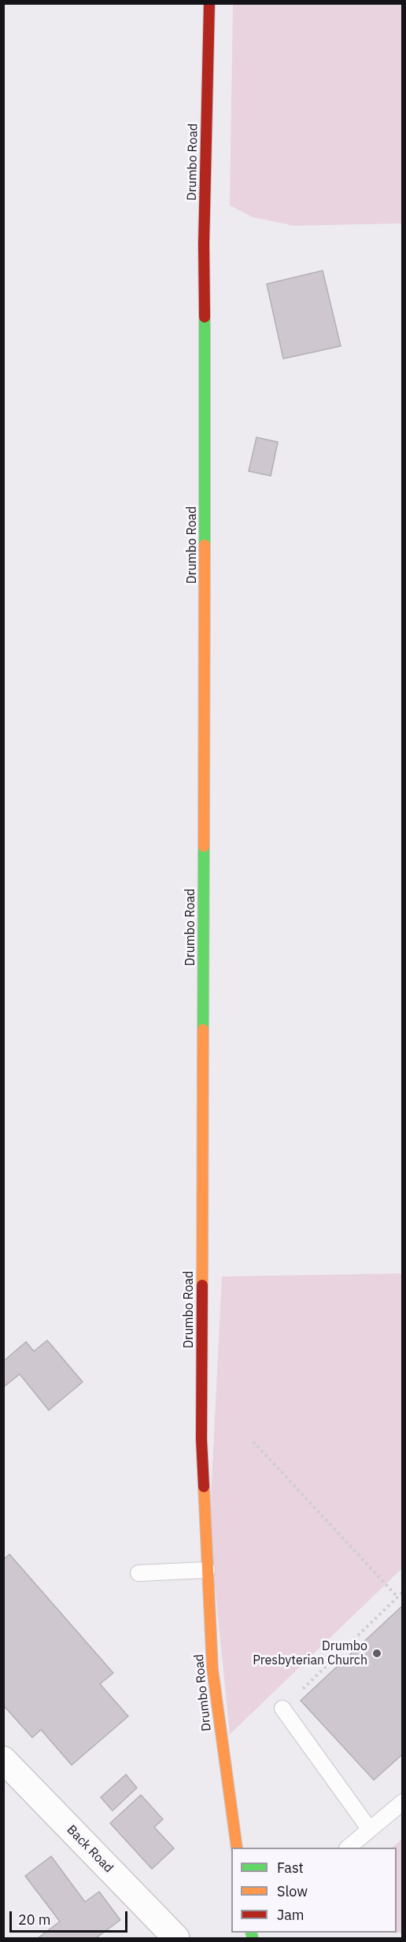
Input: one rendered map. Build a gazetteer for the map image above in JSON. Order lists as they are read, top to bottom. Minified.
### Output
{"streets":{"street":["Drumbo Road","Back Road"]},"places":["Drumbo Presbyterian Church"],"legend":["Fast","Slow","Jam"],"scale_bar":"20 m"}
